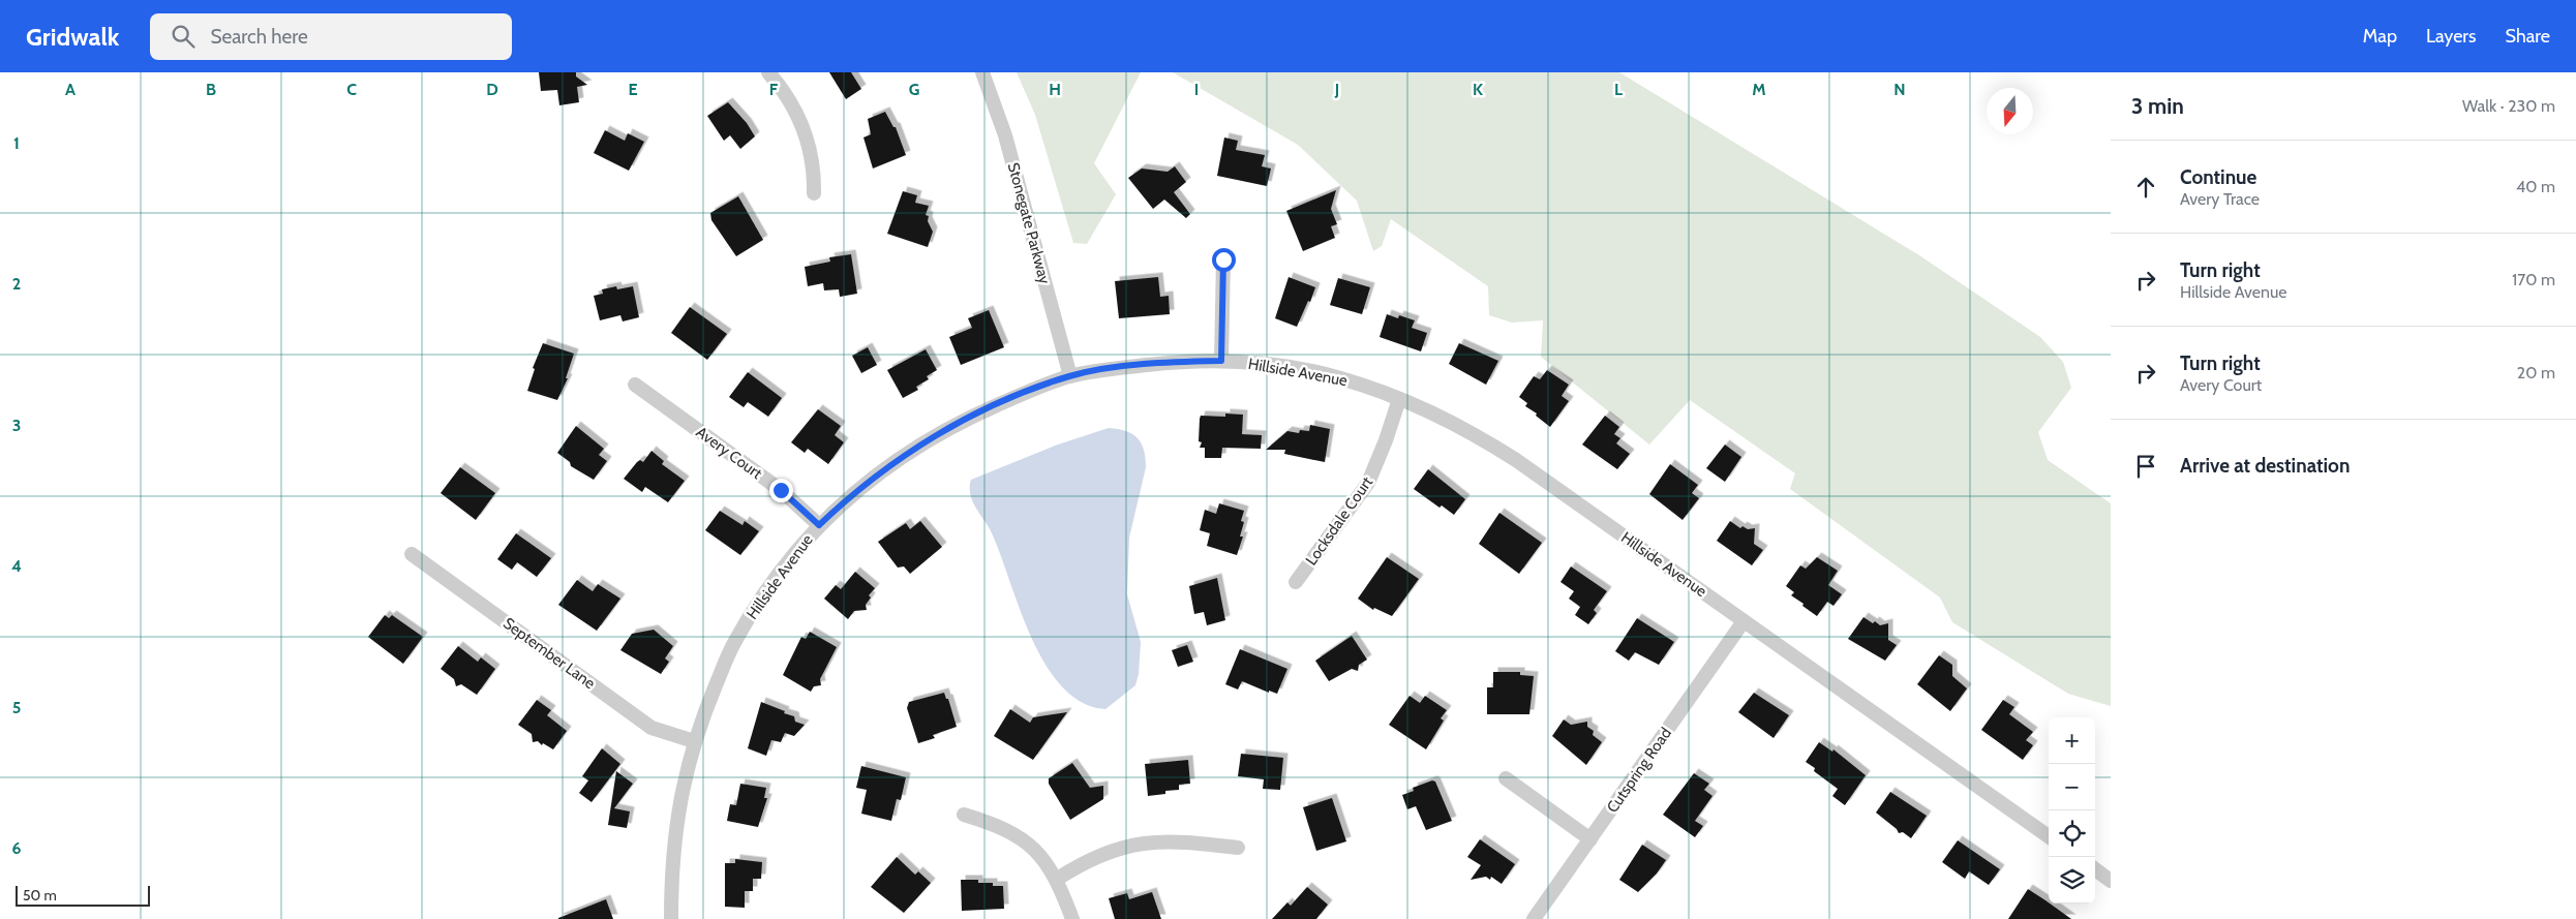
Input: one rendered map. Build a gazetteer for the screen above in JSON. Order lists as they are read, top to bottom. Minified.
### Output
{"streets":{"street":["Stonegate Parkway","Hillside Avenue","Avery Court","Locksdale Court","September Lane","Cutspring Road"]},"crossings":[["Stonegate Parkway","Hillside Avenue"],["Hillside Avenue","Avery Court"],["Hillside Avenue","Locksdale Court"],["Hillside Avenue","September Lane"],["Hillside Avenue","Cutspring Road"]],"scale_bar":"50 m","north":"bottom","page":{"header":"Gridwalk","search":"Search here","nav":["Map","Layers","Share"],"heading":["3 min","Walk · 230 m"],"list":[["Continue","Avery Trace","40 m"],["Turn right","Hillside Avenue","170 m"],["Turn right","Avery Court","20 m"],"Arrive at destination"],"map_buttons":["+","−"],"scale":"50 m"},"grid":{"columns":["A","B","C","D","E","F","G","H","I","J","K","L","M","N"],"rows":["1","2","3","4","5","6"]}}
